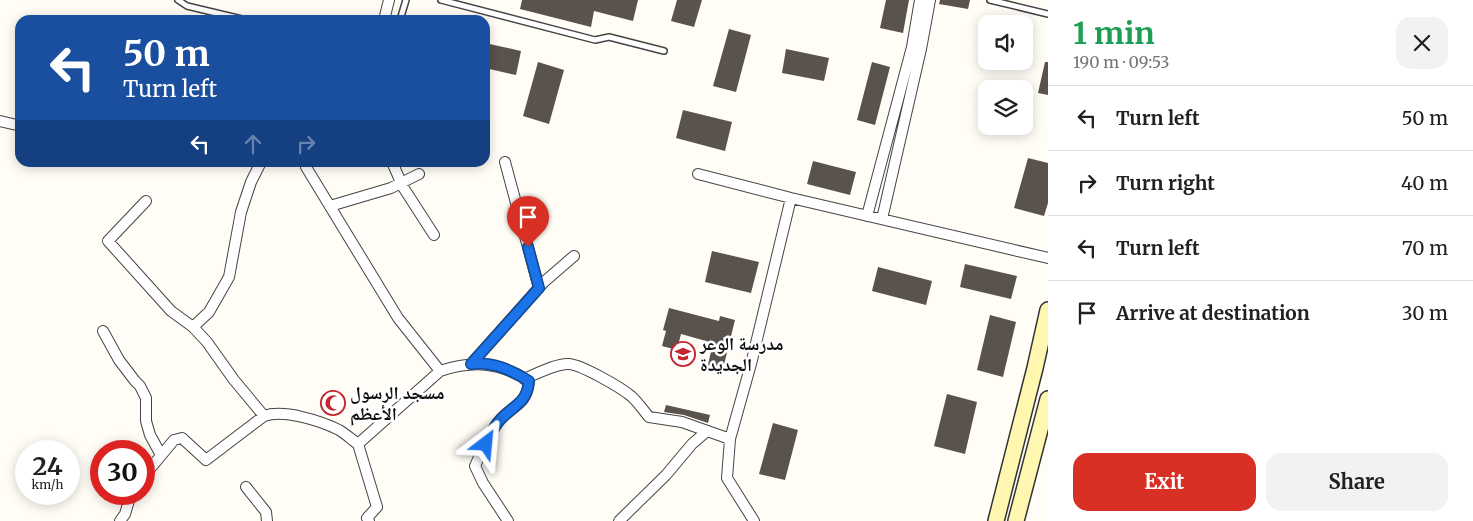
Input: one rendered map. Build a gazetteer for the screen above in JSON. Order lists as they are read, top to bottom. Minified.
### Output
{"places":{"school or university":["مدرسة الوعر الجديدة"],"mosque":["مسجد الرسول الأعظم"]},"page":{"heading":["1 min","190 m · 09:53"],"turn":["50 m","Turn left"],"list":[{"name":"Turn left","value":"50 m"},{"name":"Turn right","value":"40 m"},{"name":"Turn left","value":"70 m"},{"name":"Arrive at destination","value":"30 m"}],"speed":"24 km/h","limit":"30","buttons":["Exit","Share"]}}
